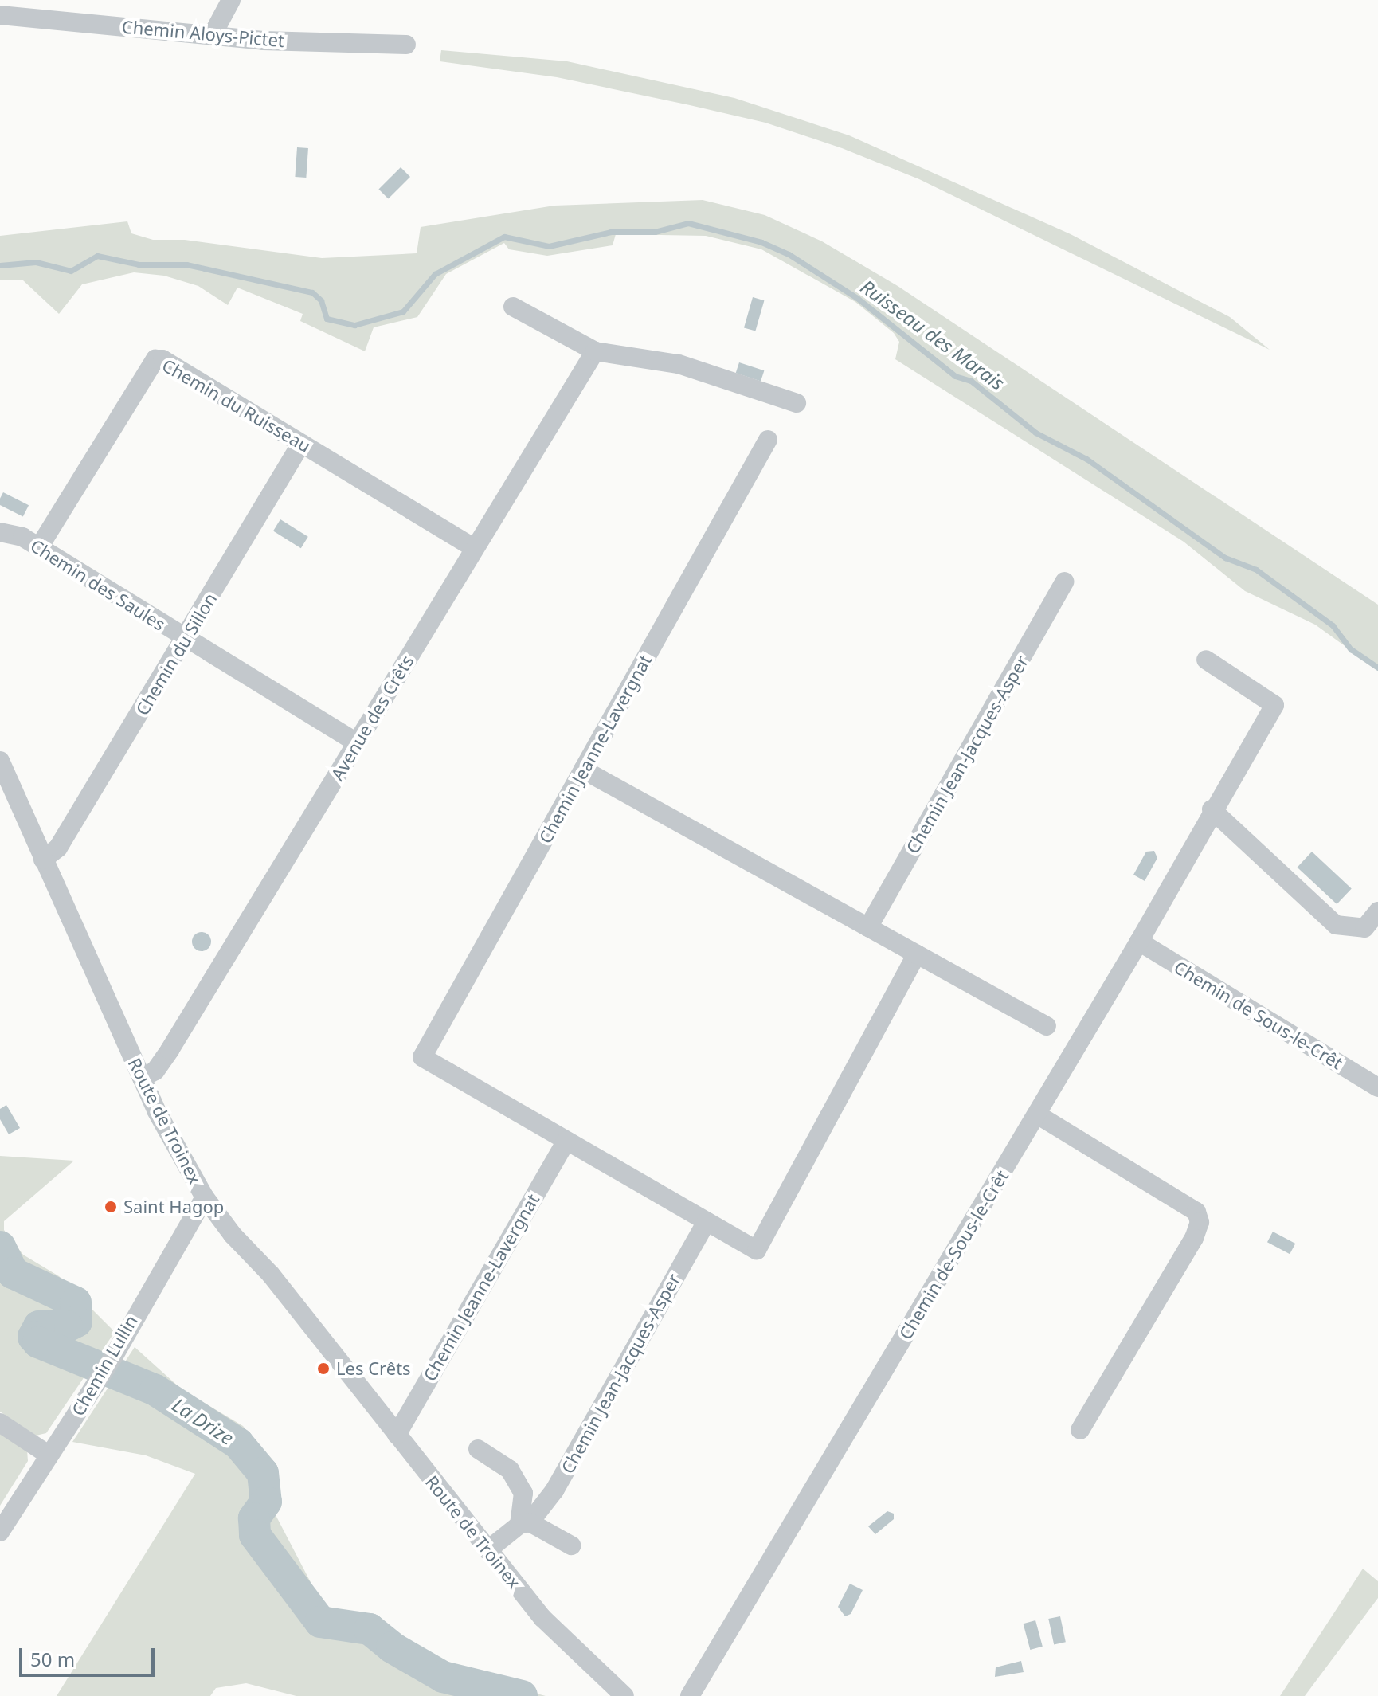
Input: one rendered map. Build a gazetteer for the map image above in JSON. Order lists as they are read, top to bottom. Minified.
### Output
{"streets":{"street":["Chemin Aloys-Pictet","Chemin du Ruisseau","Chemin des Saules","Chemin du Sillon","Avenue des Crêts","Chemin Jeanne-Lavergnat","Chemin Jean-Jacques-Asper","Chemin de Sous-le-Crêt","Route de Troinex","Chemin de-Sous-le-Crêt","Chemin Lullin"]},"crossings":[["Chemin du Ruisseau","Chemin des Saules"],["Chemin du Ruisseau","Chemin du Sillon"],["Chemin du Ruisseau","Avenue des Crêts"],["Chemin des Saules","Chemin du Sillon"],["Chemin des Saules","Avenue des Crêts"],["Chemin du Sillon","Route de Troinex"],["Avenue des Crêts","Route de Troinex"],["Chemin Jeanne-Lavergnat","Route de Troinex"],["Chemin Jean-Jacques-Asper","Route de Troinex"],["Chemin de Sous-le-Crêt","Chemin de-Sous-le-Crêt"],["Route de Troinex","Chemin Lullin"]],"water":["Ruisseau des Marais","La Drize"],"places":["Saint Hagop","Les Crêts"],"scale_bar":"50 m"}
